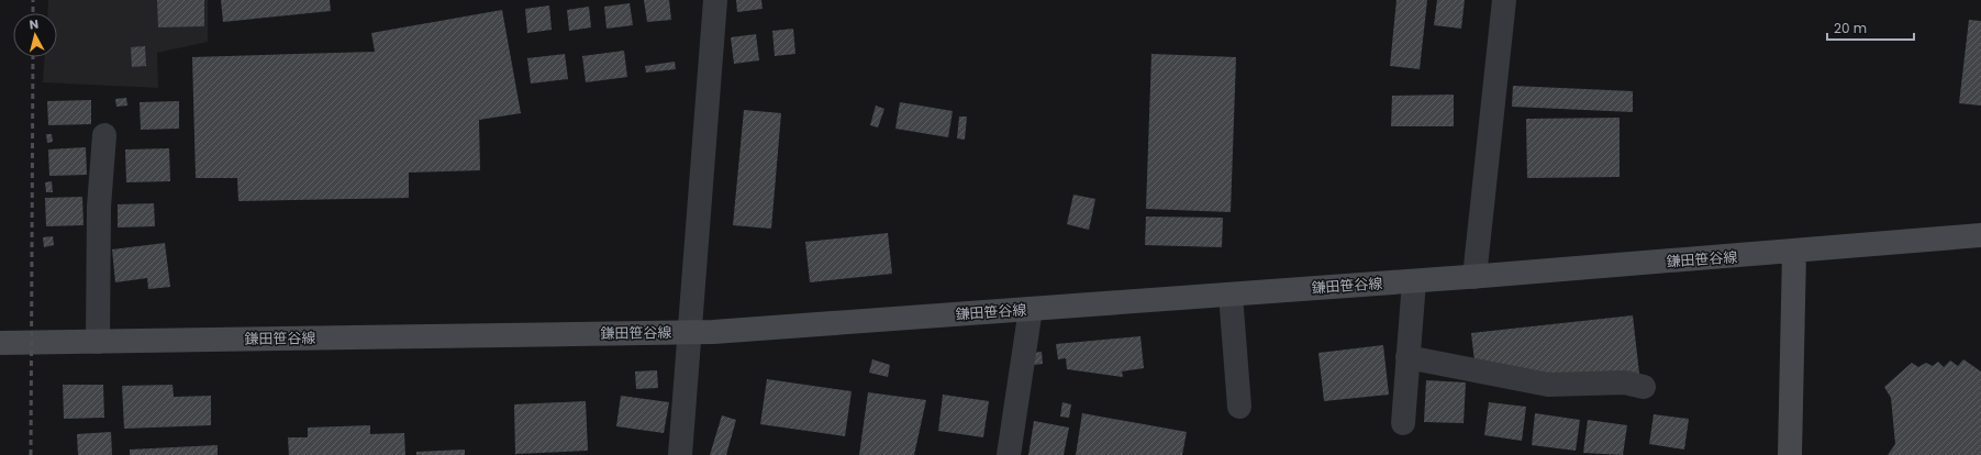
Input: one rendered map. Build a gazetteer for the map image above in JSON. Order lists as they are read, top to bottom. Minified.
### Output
{"streets":{"street":["鎌田笹谷線"]},"scale_bar":"20 m","north":"top"}
